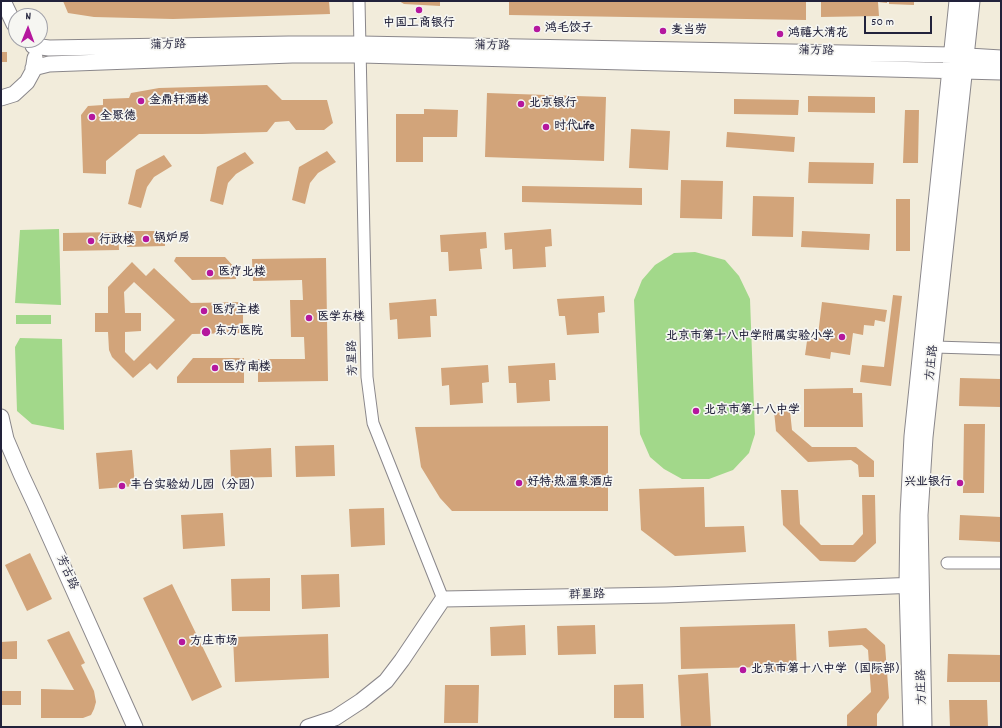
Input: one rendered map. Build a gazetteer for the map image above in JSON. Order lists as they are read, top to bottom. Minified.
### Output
{"streets":{"street":["蒲方路","芳星路","方庄路","芳古路","群星路"]},"crossings":[["蒲方路","芳星路"],["蒲方路","方庄路"],["芳星路","群星路"],["方庄路","群星路"]],"places":["中国工商银行","鸿毛饺子","麦当劳","鸿禧大清花","金鼎轩酒楼","北京银行","全聚德","时代Life","锅炉房","行政楼","医疗北楼","医疗主楼","医学东楼","东方医院","北京市第十八中学附属实验小学","医疗南楼","北京市第十八中学","好特·热温泉酒店","兴业银行","丰台实验幼儿园（分园）","方庄市场","北京市第十八中学（国际部）"],"scale_bar":"50 m","north":"top"}
